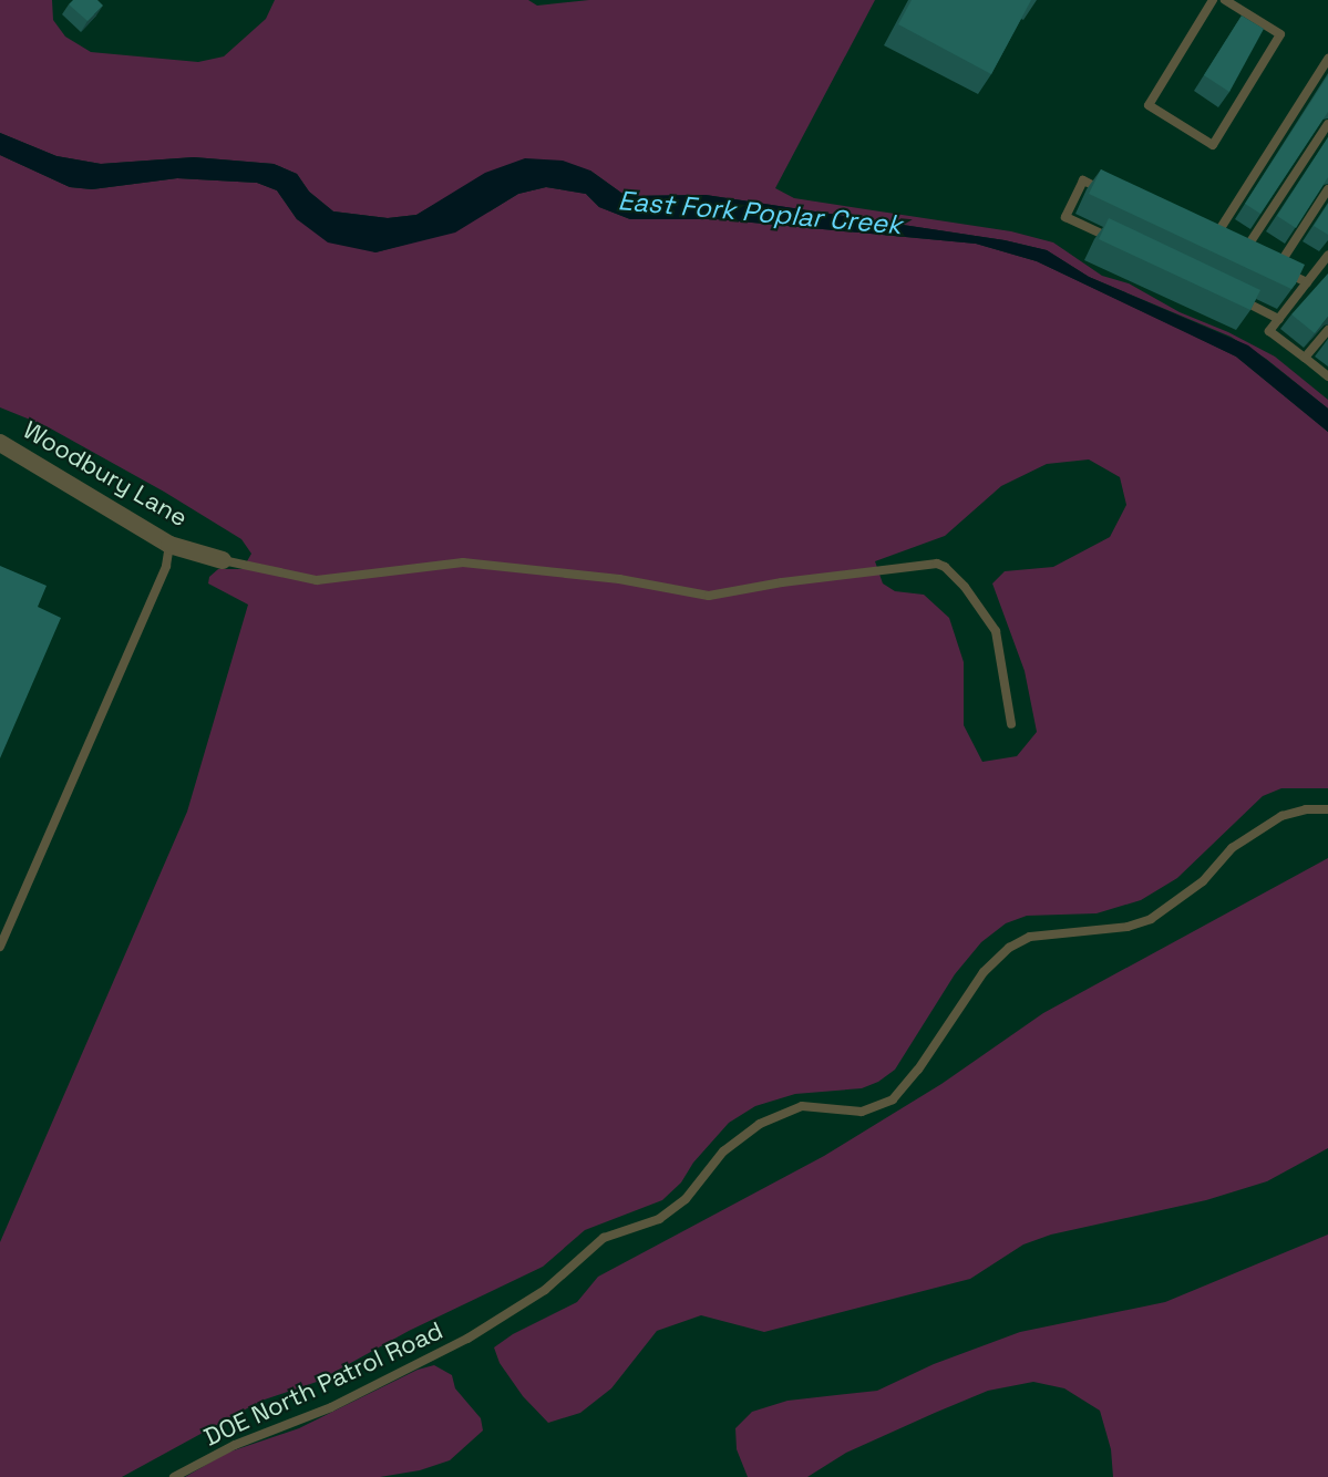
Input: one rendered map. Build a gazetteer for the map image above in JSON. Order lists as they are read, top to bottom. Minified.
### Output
{"streets":{"street":["Woodbury Lane"],"lane":["DOE North Patrol Road"]},"water":["East Fork Poplar Creek"]}
